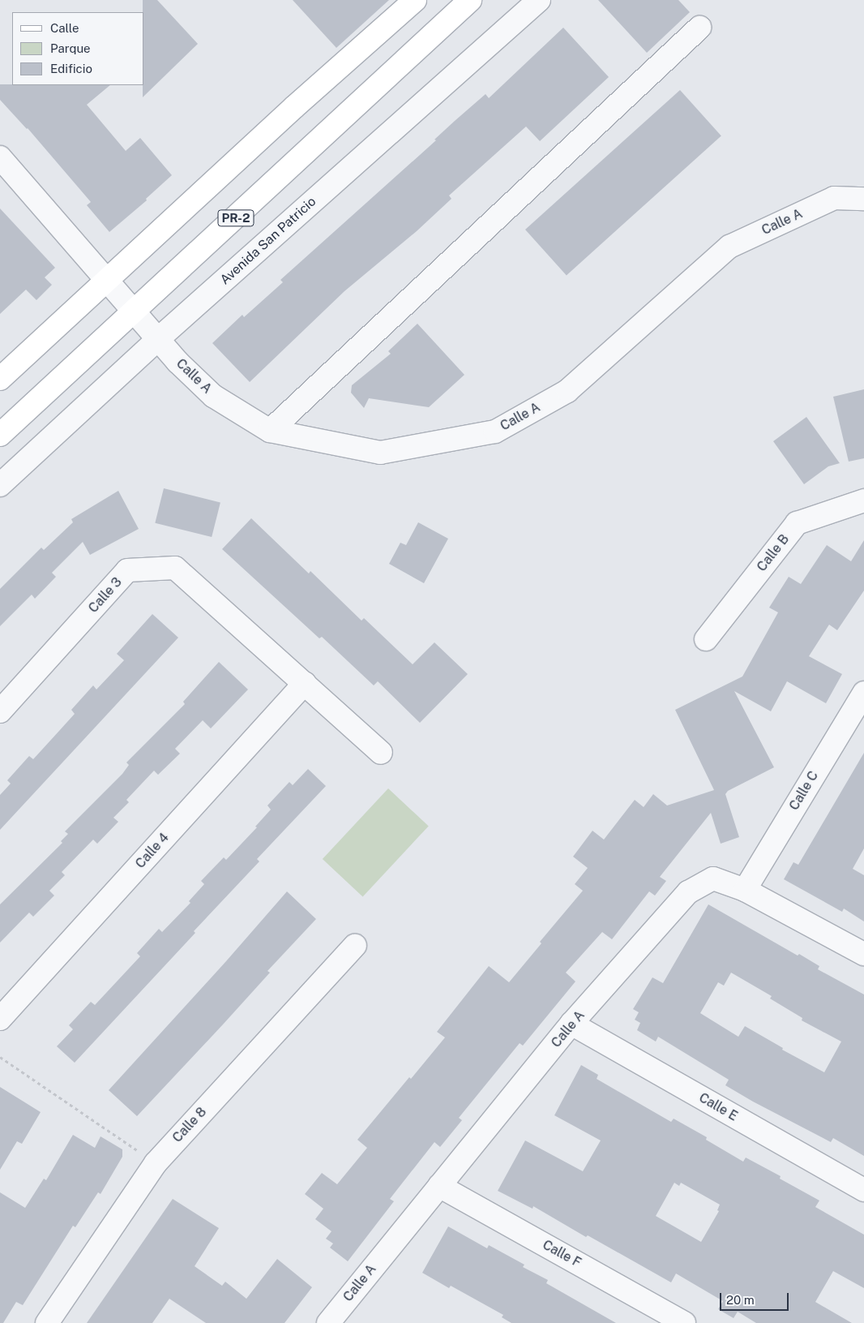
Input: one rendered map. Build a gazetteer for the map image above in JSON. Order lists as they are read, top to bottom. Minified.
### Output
{"streets":{"main road":["PR-2"],"street":["Calle A","Avenida San Patricio","Calle B","Calle 3","Calle C","Calle 4","Calle E","Calle 8","Calle F"]},"crossings":[["PR-2","Calle A"],["Calle A","Avenida San Patricio"],["Calle A","Calle C"],["Calle A","Calle E"],["Calle A","Calle F"],["Calle 3","Calle 4"]],"legend":["Calle","Parque","Edificio"],"scale_bar":"20 m"}
